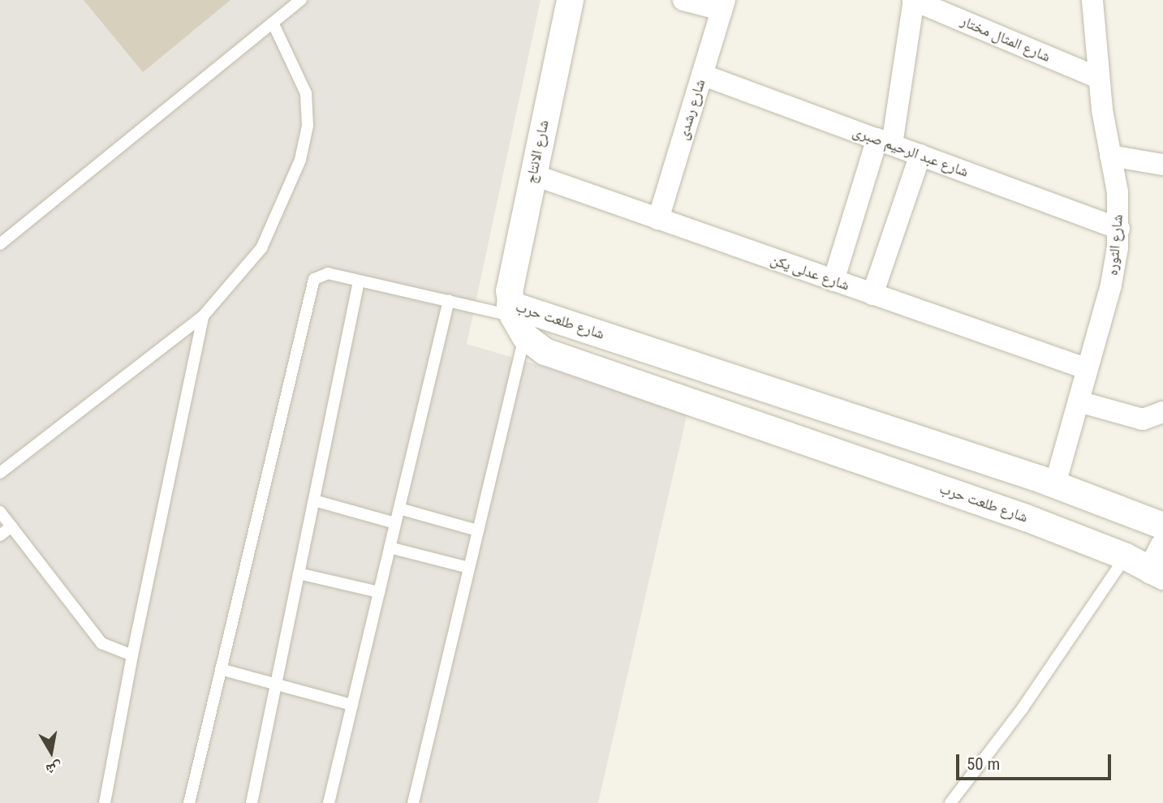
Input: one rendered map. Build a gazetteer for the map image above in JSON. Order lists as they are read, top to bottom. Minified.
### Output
{"streets":{"street":["شارع المثال مختار","شارع رشدى","شارع الانتاج","شارع عبد الرحيم صبرى","شارع الثوره","شارع عدلى يكن","شارع طلعت حرب"]},"crossings":[["شارع المثال مختار","شارع الثوره"],["شارع رشدى","شارع عبد الرحيم صبرى"],["شارع رشدى","شارع عدلى يكن"],["شارع الانتاج","شارع عدلى يكن"],["شارع الانتاج","شارع طلعت حرب"],["شارع عبد الرحيم صبرى","شارع الثوره"],["شارع الثوره","شارع عدلى يكن"],["شارع الثوره","شارع طلعت حرب"]],"scale_bar":"50 m","north":"bottom"}
